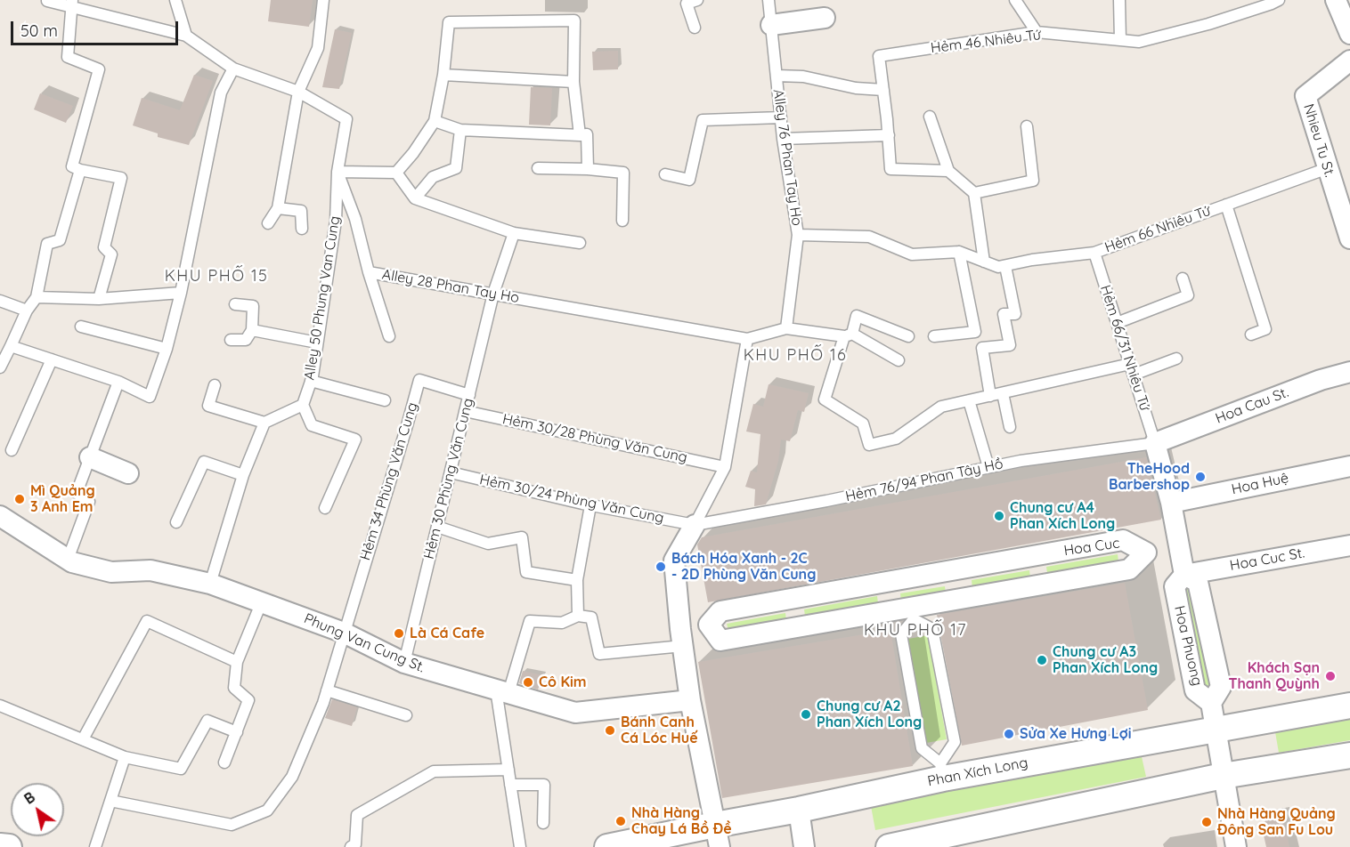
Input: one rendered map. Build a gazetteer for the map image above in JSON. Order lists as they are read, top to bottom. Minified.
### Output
{"streets":{"street":["Nhieu Tu St.","Hoa Cau St.","Hoa Huệ","Hoa Cuc","Hoa Cuc St.","Phung Van Cung St.","Hoa Phuong","Phan Xích Long"],"lane":["Hẻm 46 Nhiêu Tứ","Alley 76 Phan Tay Ho","Hẻm 66 Nhiêu Tứ","Alley 28 Phan Tay Ho","Alley 50 Phung Van Cung","Hẻm 66/31 Nhiêu Tứ","Hẻm 30/28 Phùng Văn Cung","Hẻm 30 Phùng Văn Cung","Hẻm 76/94 Phan Tây Hồ","Hẻm 34 Phùng Văn Cung","Hẻm 30/24 Phùng Văn Cung"]},"crossings":[["Nhieu Tu St.","Hẻm 66 Nhiêu Tứ"],["Hẻm 66 Nhiêu Tứ","Hẻm 66/31 Nhiêu Tứ"],["Alley 28 Phan Tay Ho","Alley 50 Phung Van Cung"],["Alley 28 Phan Tay Ho","Hẻm 30 Phùng Văn Cung"],["Hẻm 66/31 Nhiêu Tứ","Hoa Cau St."],["Hẻm 66/31 Nhiêu Tứ","Hẻm 76/94 Phan Tây Hồ"],["Hẻm 66/31 Nhiêu Tứ","Hoa Phuong"],["Hoa Cau St.","Hẻm 76/94 Phan Tây Hồ"],["Hoa Cau St.","Hoa Phuong"],["Hẻm 30/28 Phùng Văn Cung","Hẻm 30 Phùng Văn Cung"],["Hẻm 30 Phùng Văn Cung","Hẻm 34 Phùng Văn Cung"],["Hẻm 30 Phùng Văn Cung","Hẻm 30/24 Phùng Văn Cung"],["Hẻm 30 Phùng Văn Cung","Phung Van Cung St."],["Hẻm 76/94 Phan Tây Hồ","Hẻm 30/24 Phùng Văn Cung"],["Hẻm 76/94 Phan Tây Hồ","Hoa Phuong"],["Hẻm 34 Phùng Văn Cung","Phung Van Cung St."],["Hoa Huệ","Hoa Phuong"],["Hoa Cuc St.","Hoa Phuong"],["Hoa Phuong","Phan Xích Long"]],"districts":["KHU PHỐ 15","KHU PHỐ 16","KHU PHỐ 17"],"places":["TheHood Barbershop","Mì Quảng 3 Anh Em","Chung cư A4 Phan Xích Long","Bách Hóa Xanh - 2C - 2D Phùng Văn Cung","Là Cá Cafe","Chung cư A3 Phan Xích Long","Khách Sạn Thanh Quỳnh","Cô Kim","Chung cư A2 Phan Xích Long","Bánh Canh Cá Lóc Huế","Sửa Xe Hưng Lợi","Nhà Hàng Chay Lá Bồ Đề","Nhà Hàng Quảng Đông San Fu Lou"],"scale_bar":"50 m","north":"top left"}
